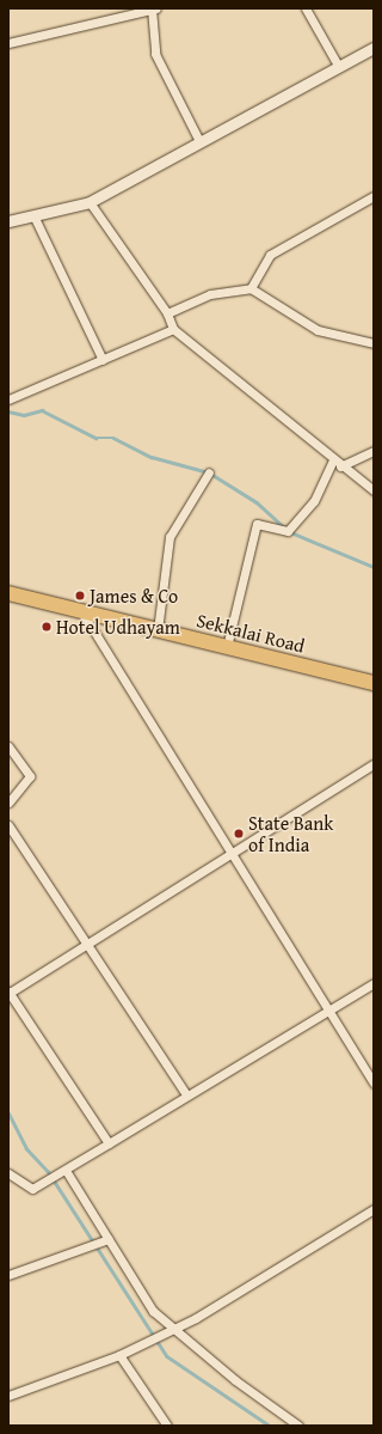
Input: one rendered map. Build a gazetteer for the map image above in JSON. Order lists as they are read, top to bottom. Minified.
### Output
{"streets":{"main road":["Sekkalai Road"]},"places":["James & Co","Hotel Udhayam","State Bank of India"]}
